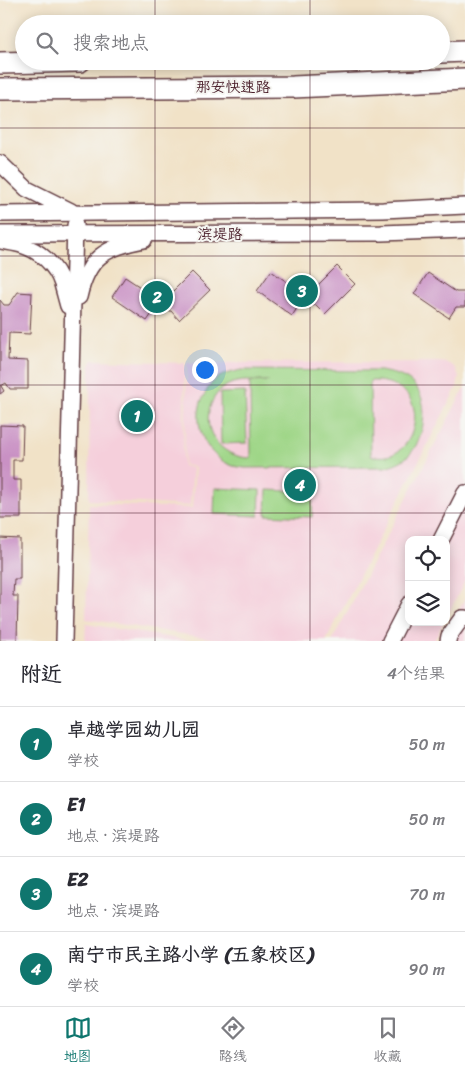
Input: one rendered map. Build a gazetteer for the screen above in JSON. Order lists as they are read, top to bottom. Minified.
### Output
{"streets":{"highway":["那安快速路"],"street":["滨堤路"]},"page":{"search":"搜索地点","pins":["3","2","1","4"],"heading":["附近","4个结果"],"list":[{"mark":"1","name":"卓越学园幼儿园","note":"学校","value":"50 m"},{"mark":"2","name":"E1","note":"地点 · 滨堤路","value":"50 m"},{"mark":"3","name":"E2","note":"地点 · 滨堤路","value":"70 m"},{"mark":"4","name":"南宁市民主路小学 (五象校区)","note":"学校","value":"90 m"}],"nav":["地图","路线","收藏"]}}
